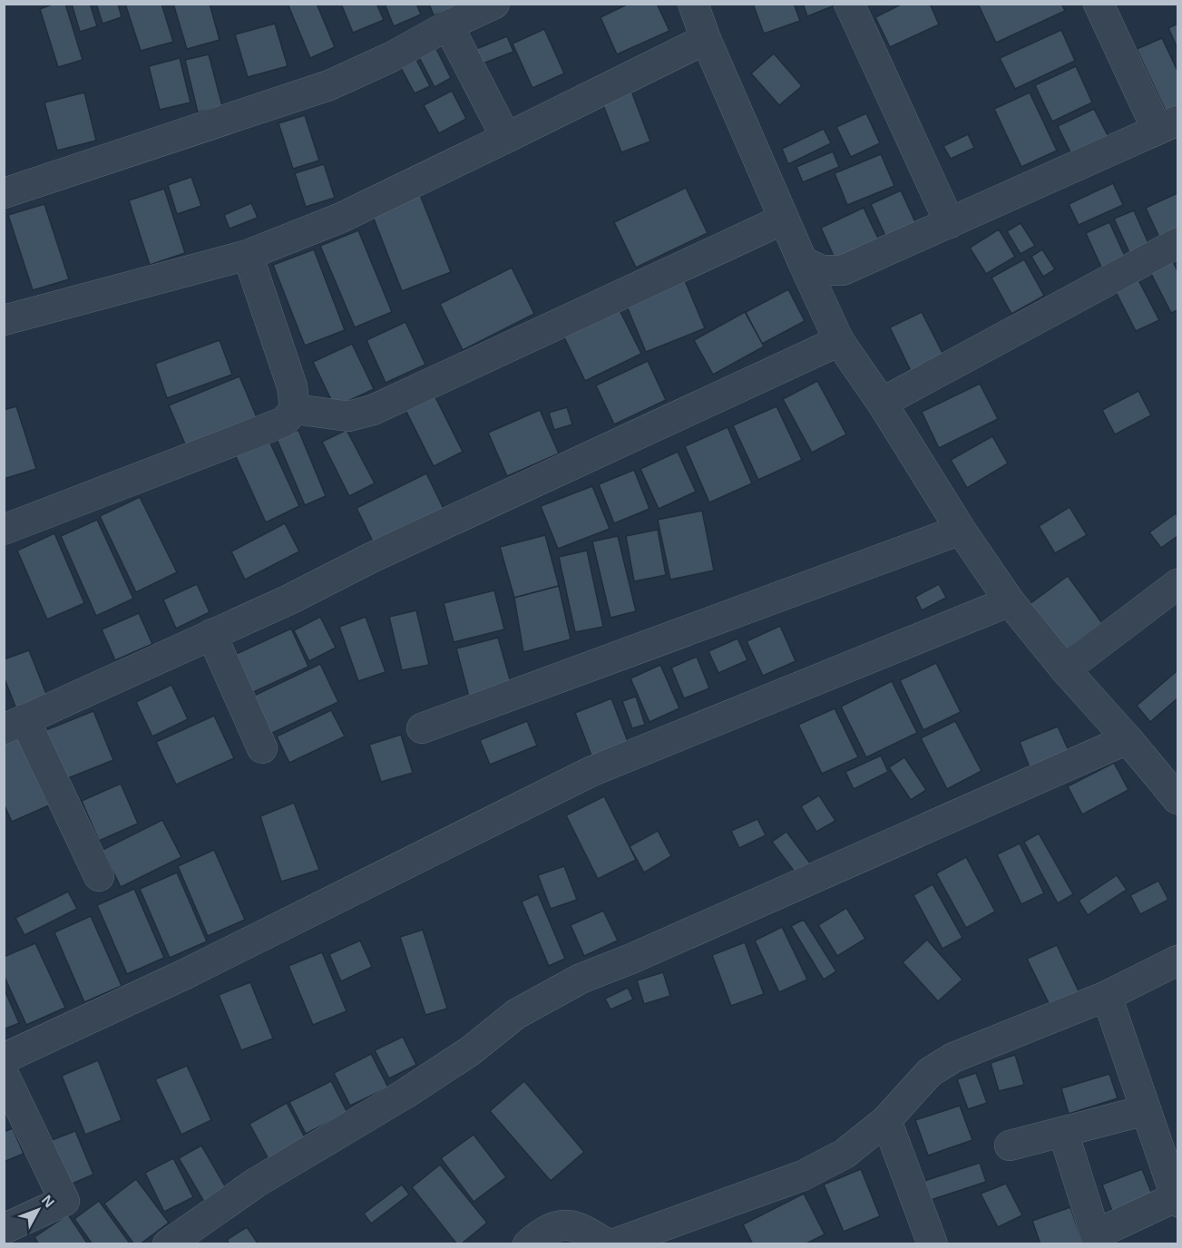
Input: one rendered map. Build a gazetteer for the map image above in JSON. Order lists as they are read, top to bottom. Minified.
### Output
{"north":"top right"}
